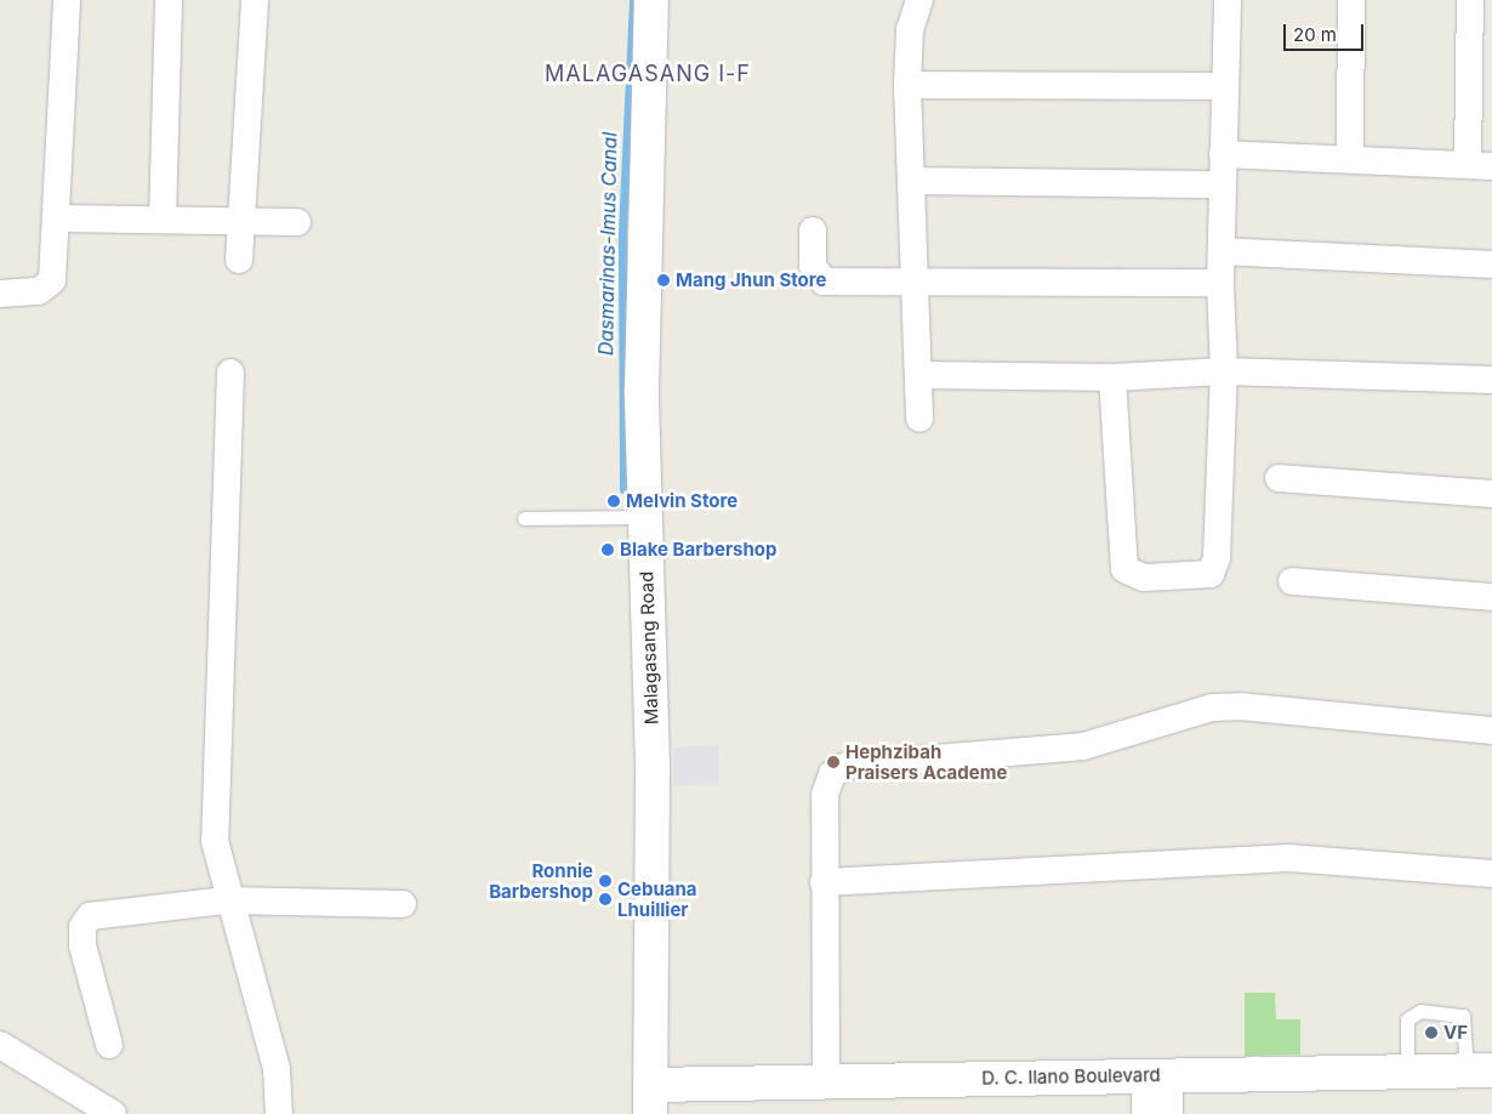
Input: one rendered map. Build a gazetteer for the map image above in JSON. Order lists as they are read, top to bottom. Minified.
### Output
{"streets":{"main road":["Malagasang Road","D. C. Ilano Boulevard"]},"crossings":[["Malagasang Road","D. C. Ilano Boulevard"]],"districts":["MALAGASANG I-F"],"water":["Dasmarinas-Imus Canal"],"places":["Mang Jhun Store","Melvin Store","Blake Barbershop","Hephzibah Praisers Academe","Ronnie Barbershop","Cebuana Lhuillier","VF"],"scale_bar":"20 m"}
